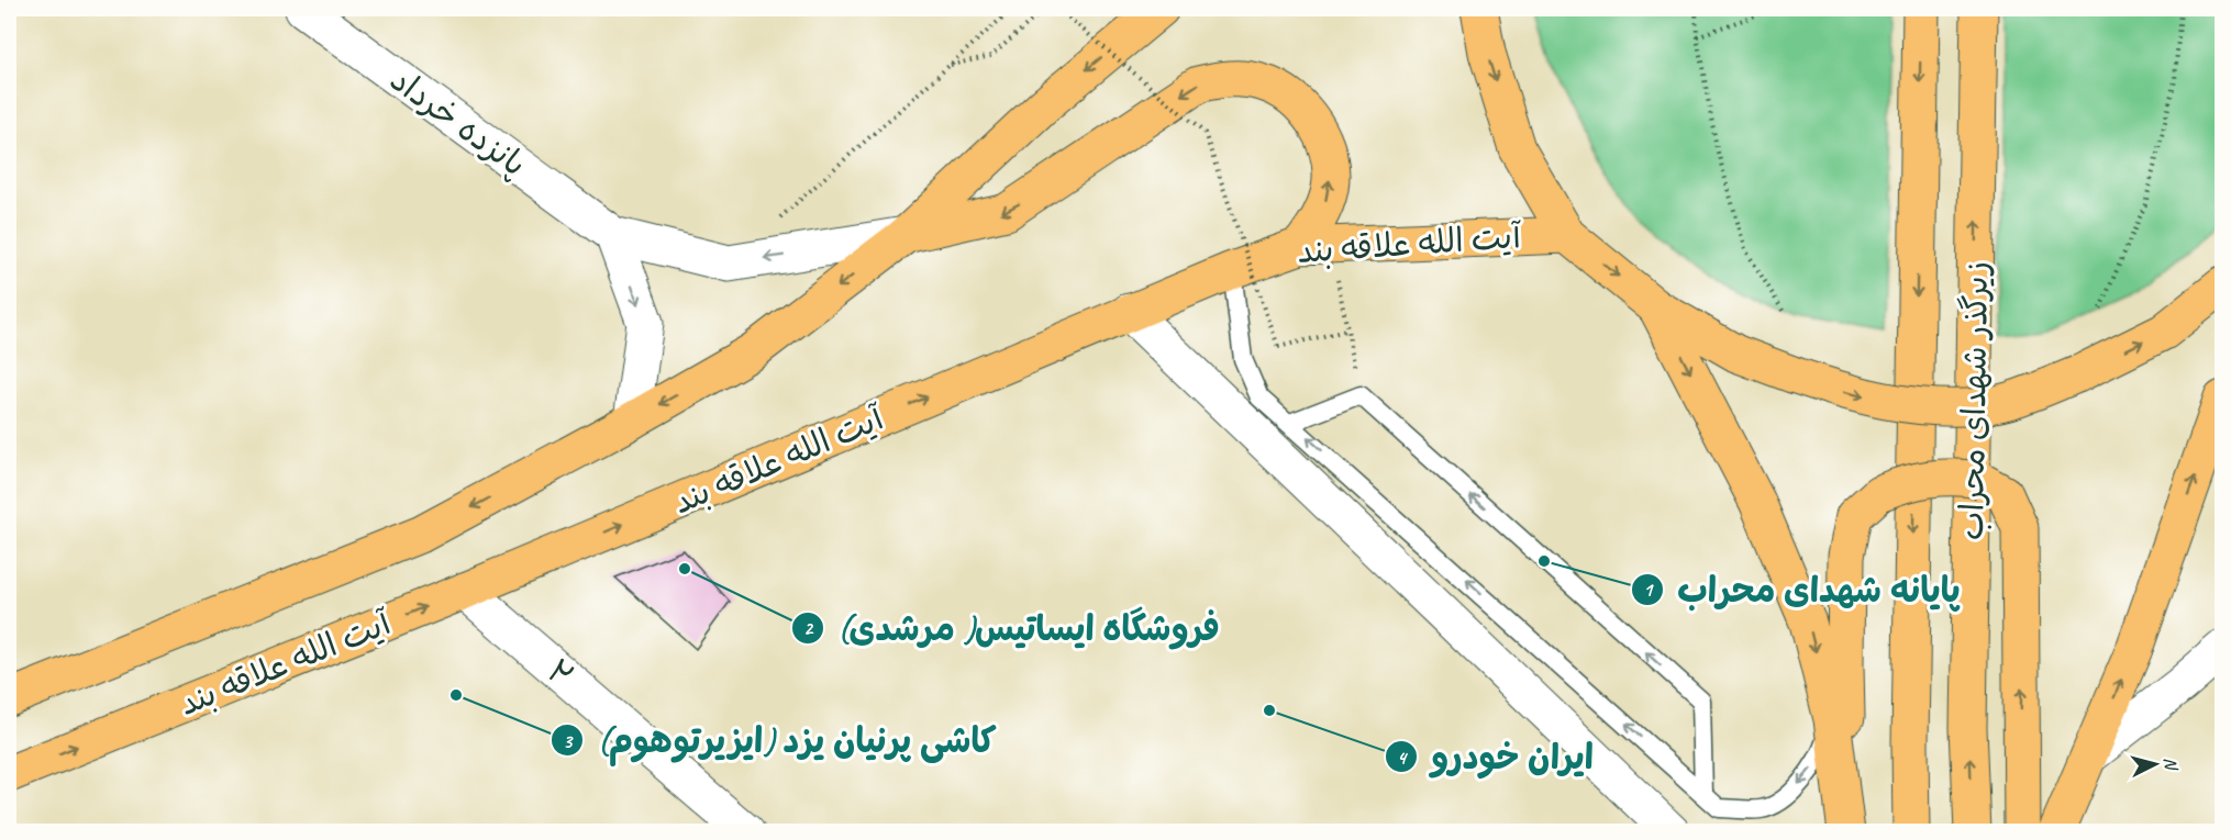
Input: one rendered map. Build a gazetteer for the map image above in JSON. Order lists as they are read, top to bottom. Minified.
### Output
{"streets":{"main road":["آیت الله علاقه بند","زیرگذر شهدای محراب"],"street":["پانزده خرداد","۲"]},"crossings":[["پانزده خرداد","آیت الله علاقه بند"],["آیت الله علاقه بند","۲"]],"one_way":["پانزده خرداد"],"places":["پایانه شهدای محراب","فروشگاه ایساتیس( مرشدی)","کاشی پرنیان یزد (ایزیرتوهوم)","ایران خودرو"],"north":"right"}
